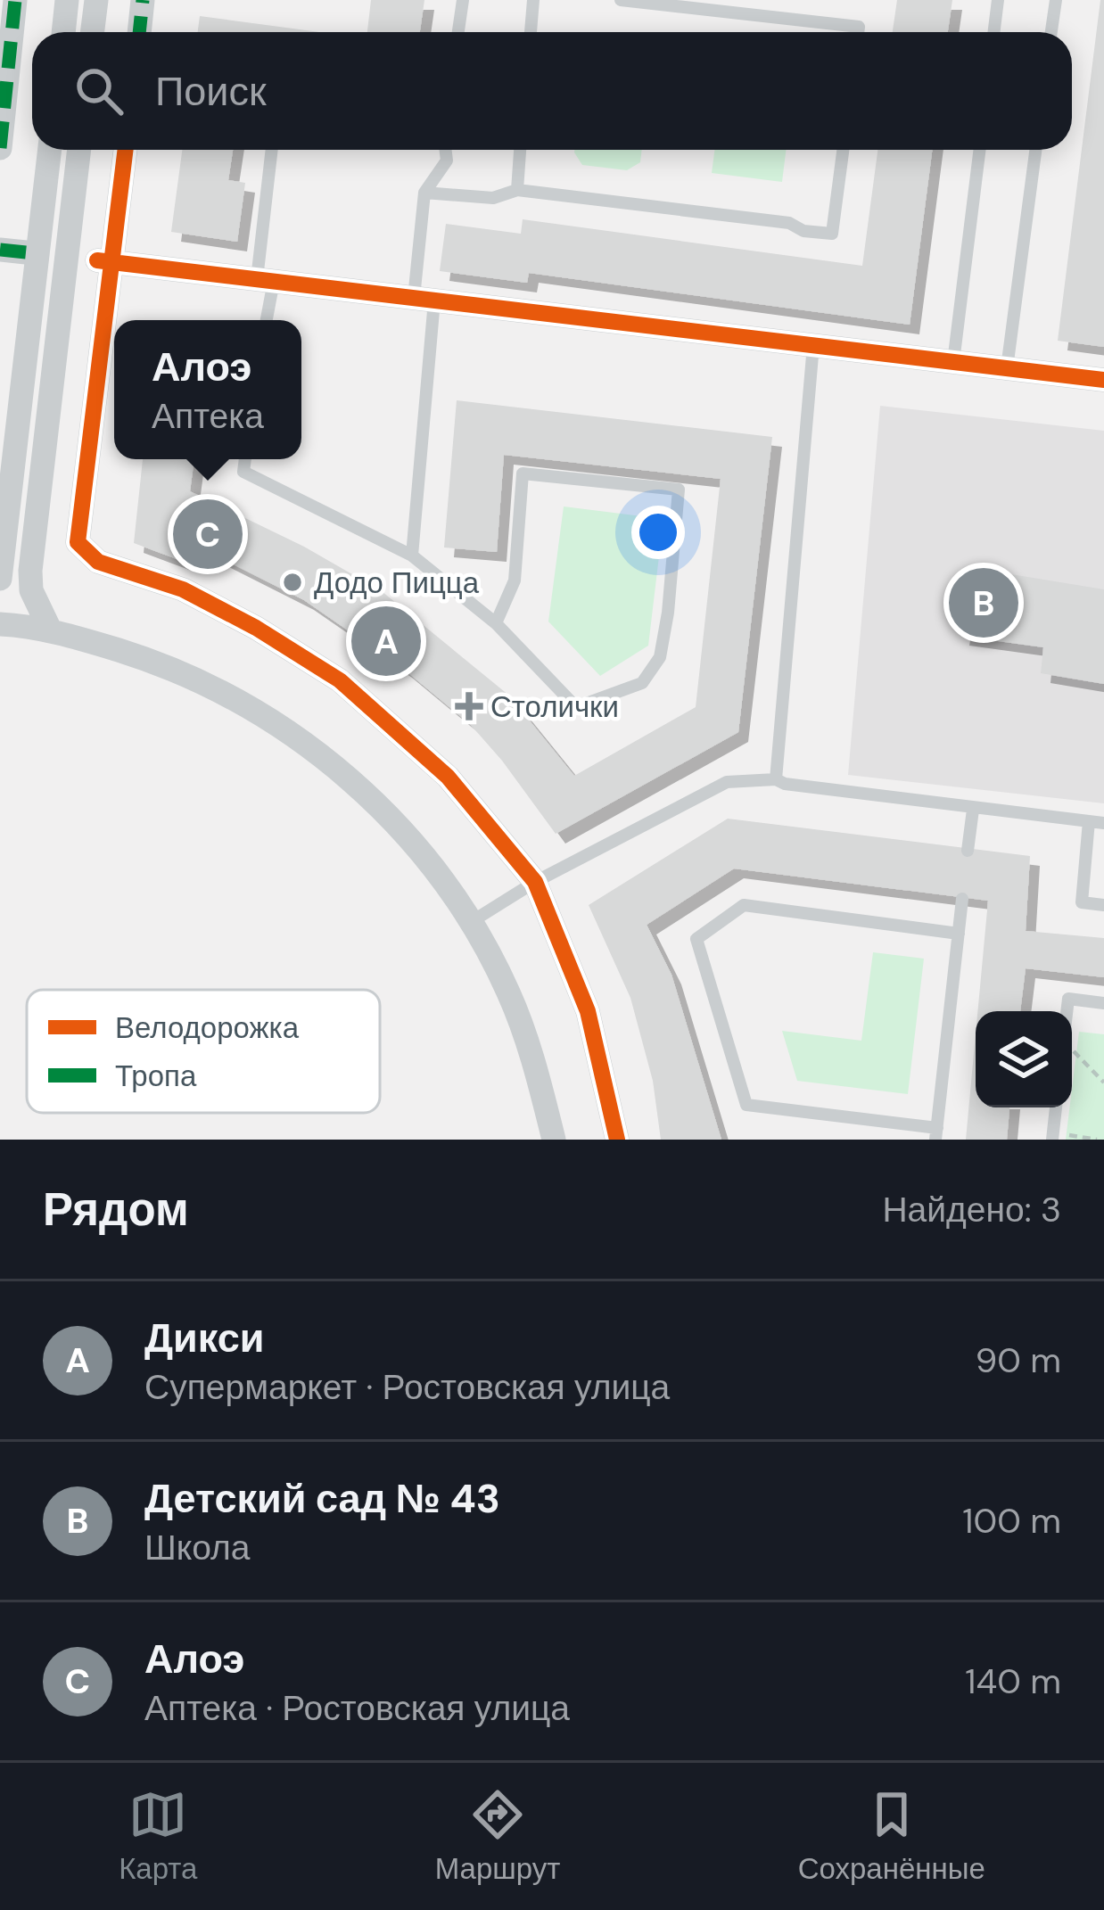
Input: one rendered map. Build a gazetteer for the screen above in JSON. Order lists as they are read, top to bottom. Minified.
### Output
{"places":{"other":["Додо Пицца"],"health":["Столички"]},"legend":["Велодорожка","Тропа"],"page":{"search":"Поиск","popup":["Алоэ","Аптека"],"pins":["C","B","A"],"heading":["Рядом","Найдено: 3"],"list":[{"mark":"A","name":"Дикси","note":"Супермаркет · Ростовская улица","value":"90 m"},{"mark":"B","name":"Детский сад № 43","note":"Школа","value":"100 m"},{"mark":"C","name":"Алоэ","note":"Аптека · Ростовская улица","value":"140 m"}],"nav":["Карта","Маршрут","Сохранённые"]}}
